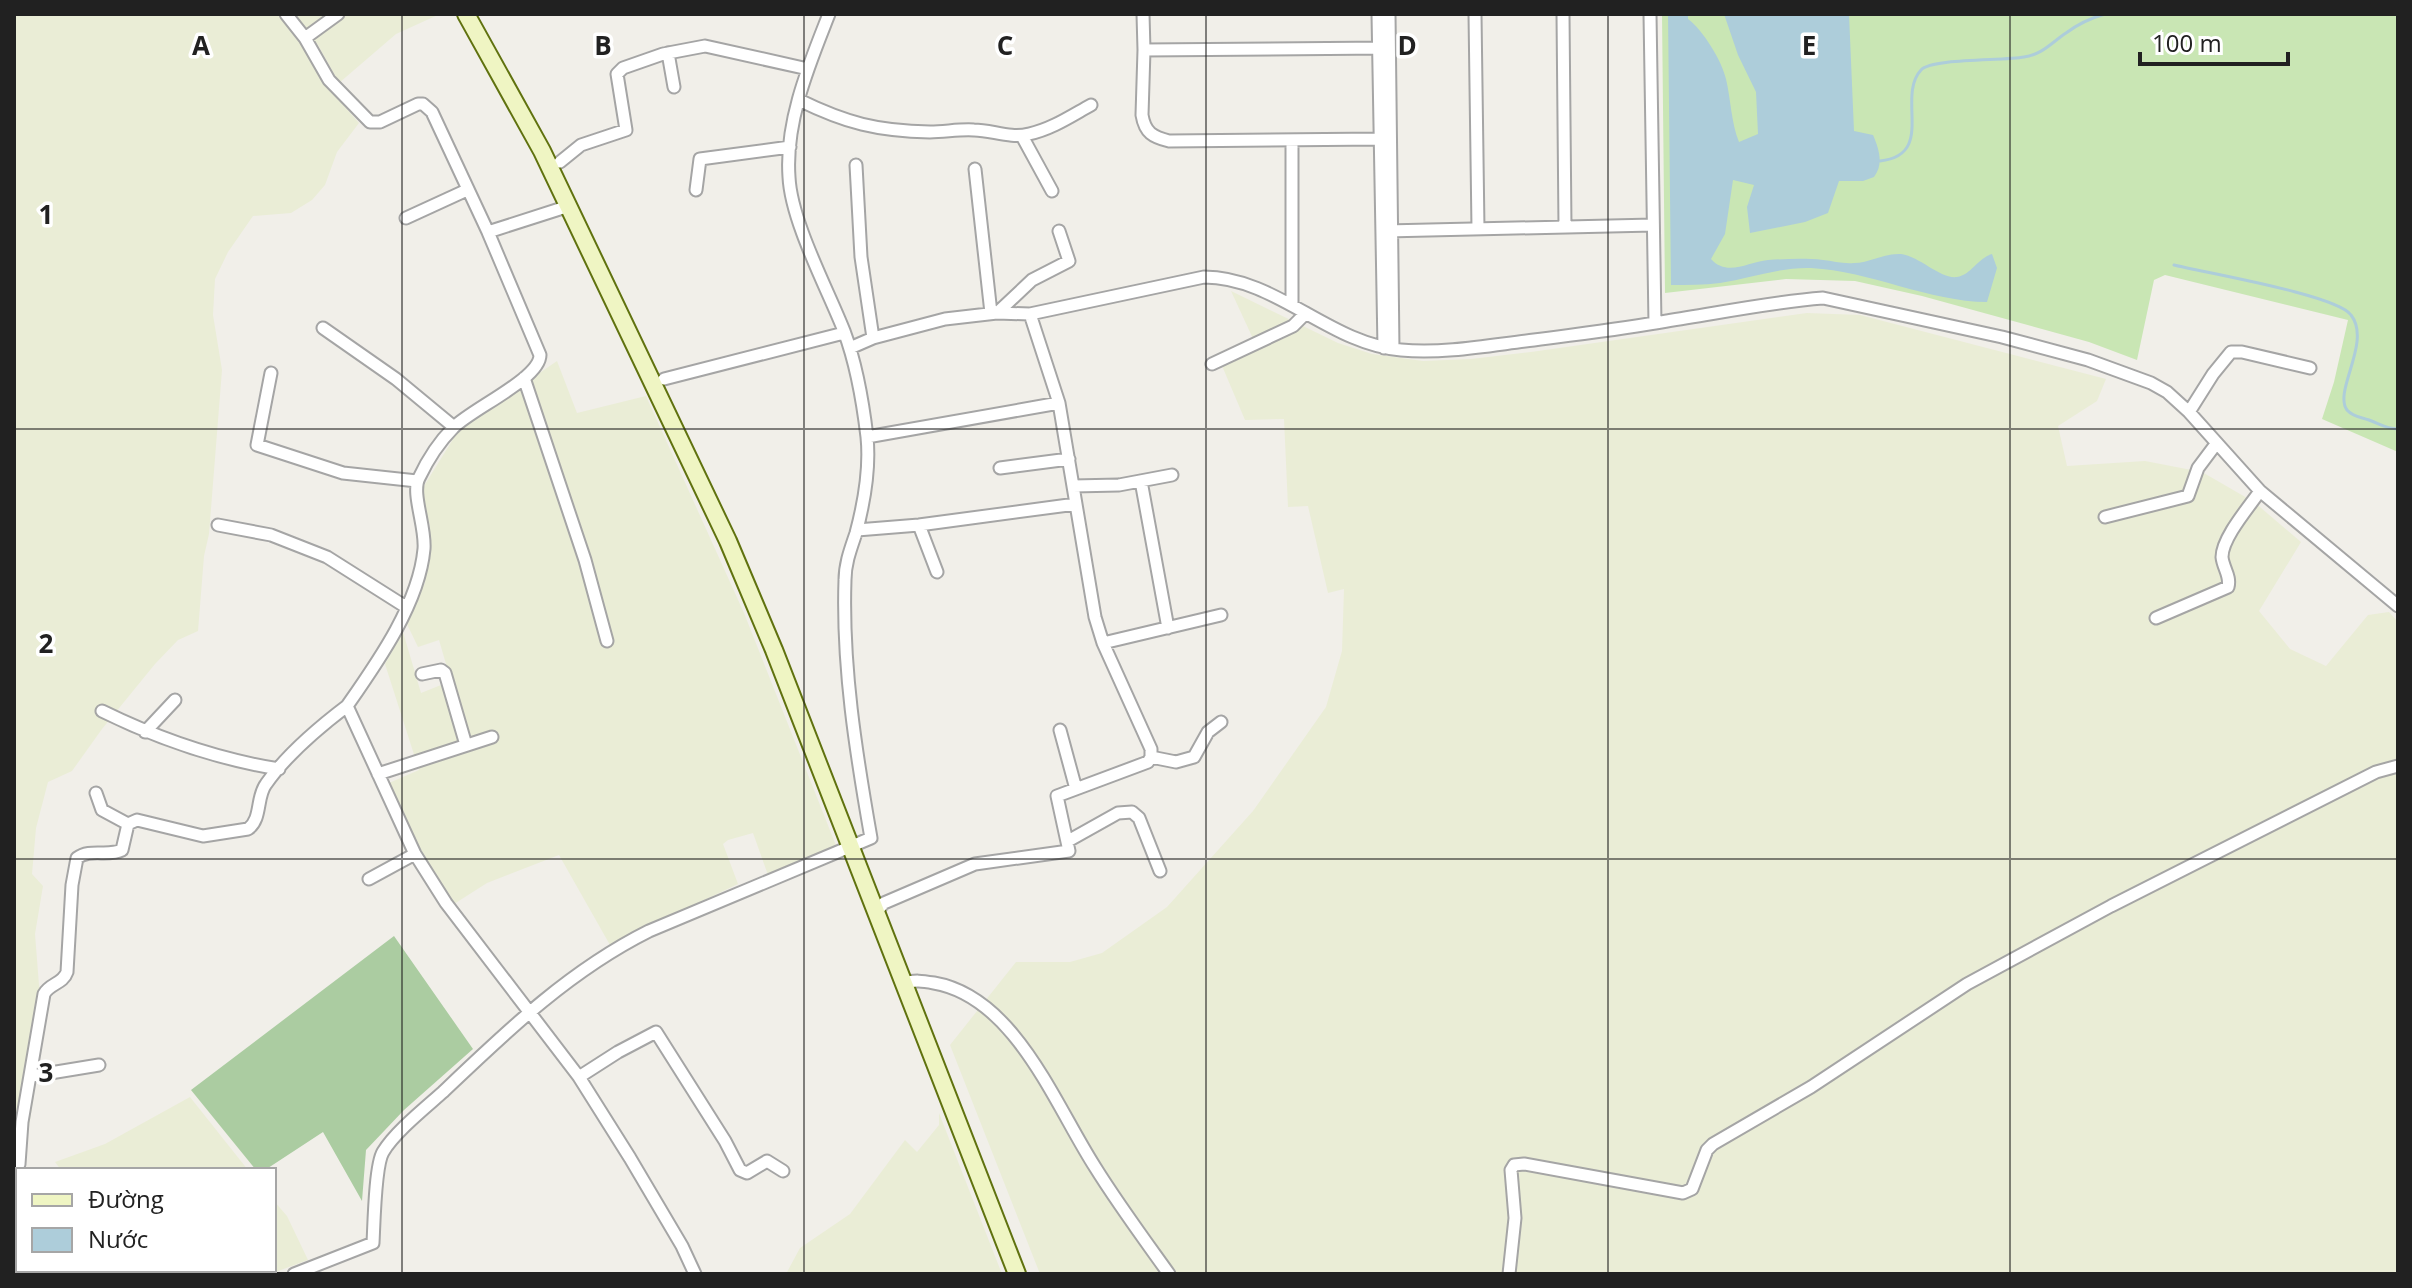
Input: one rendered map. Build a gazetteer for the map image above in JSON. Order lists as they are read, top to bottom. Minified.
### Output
{"legend":["Đường","Nước"],"scale_bar":"100 m","grid":{"columns":["A","B","C","D","E"],"rows":["1","2","3"]}}
